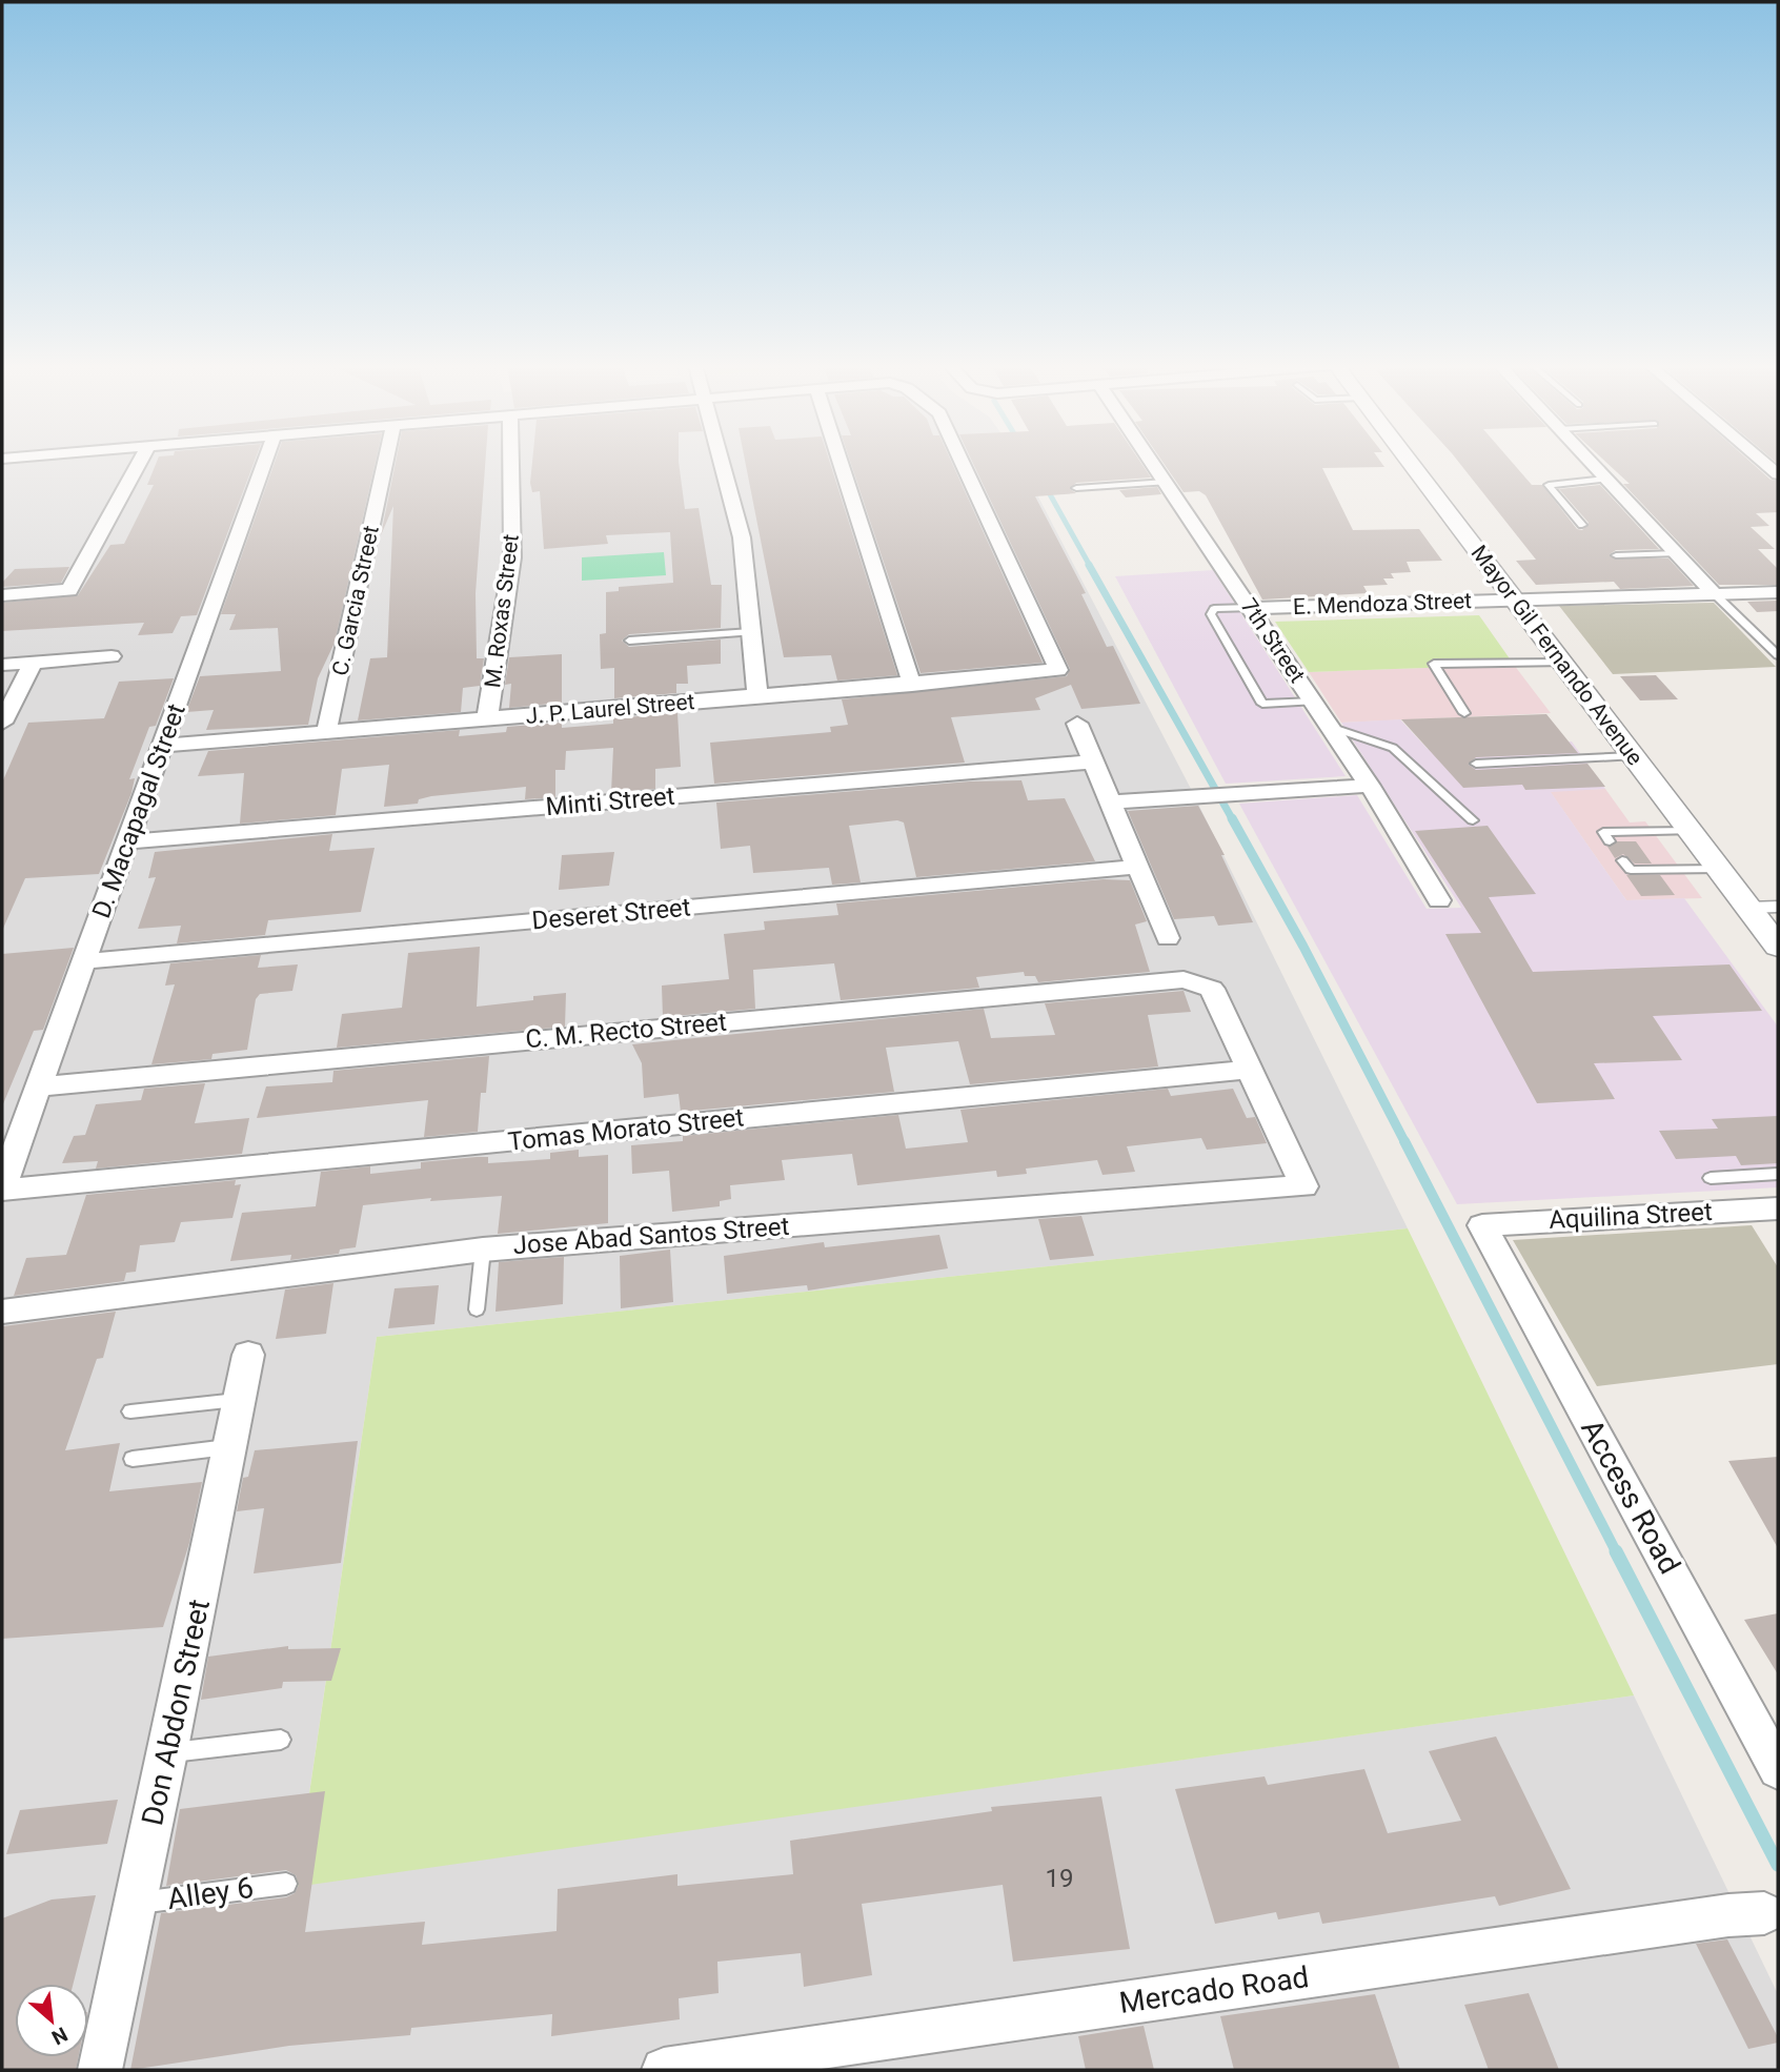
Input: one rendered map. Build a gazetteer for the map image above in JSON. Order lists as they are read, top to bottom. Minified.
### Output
{"streets":{"street":["C. Garcia Street","E. Mendoza Street","M. Roxas Street","7th Street","Mayor Gil Fernando Avenue","J. P. Laurel Street","Minti Street","D. Macapagal Street","Deseret Street","C. M. Recto Street","Tomas Morato Street","Aquilina Street","Jose Abad Santos Street","Access Road","Don Abdon Street","Mercado Road"],"lane":["Alley 6"]},"crossings":[["C. Garcia Street","J. P. Laurel Street"],["E. Mendoza Street","7th Street"],["E. Mendoza Street","Mayor Gil Fernando Avenue"],["M. Roxas Street","J. P. Laurel Street"],["J. P. Laurel Street","D. Macapagal Street"],["Minti Street","D. Macapagal Street"],["D. Macapagal Street","Deseret Street"],["D. Macapagal Street","C. M. Recto Street"],["D. Macapagal Street","Tomas Morato Street"],["C. M. Recto Street","Tomas Morato Street"],["C. M. Recto Street","Jose Abad Santos Street"],["Tomas Morato Street","Jose Abad Santos Street"],["Aquilina Street","Access Road"],["Don Abdon Street","Alley 6"]],"house_numbers":["19"],"north":"bottom right"}
